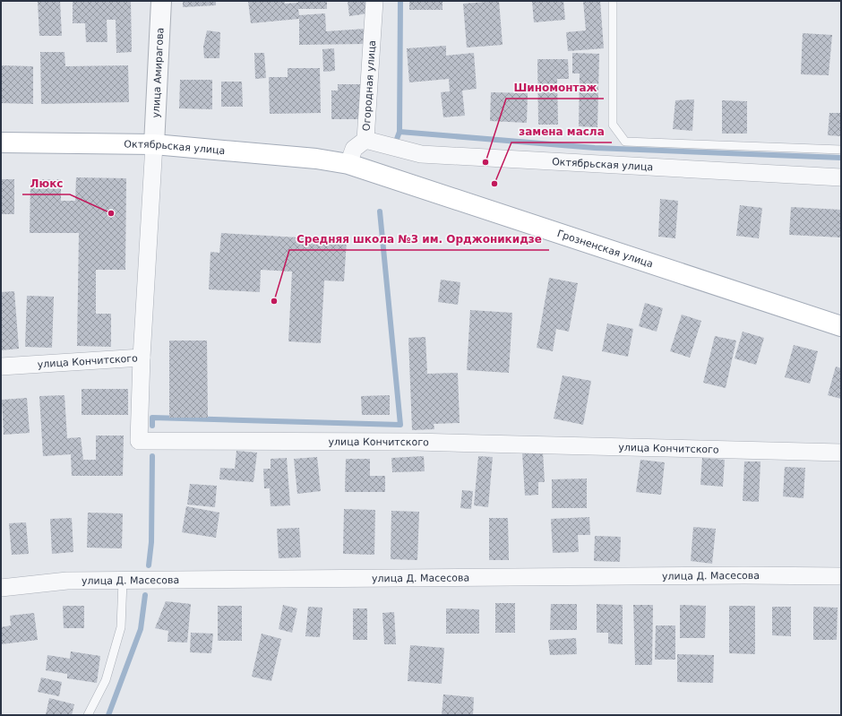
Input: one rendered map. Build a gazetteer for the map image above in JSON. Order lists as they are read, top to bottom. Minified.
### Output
{"streets":{"main road":["Октябрьская улица","Грозненская улица"],"street":["улица Амирагова","Огородная улица","улица Кончитского","улица Д. Масесова"]},"crossings":[["улица Амирагова","Октябрьская улица"],["Огородная улица","Октябрьская улица"],["Огородная улица","Грозненская улица"],["Октябрьская улица","Грозненская улица"]],"places":["Шиномонтаж","замена масла","Люкс","Средняя школа №3 им. Орджоникидзе"]}
